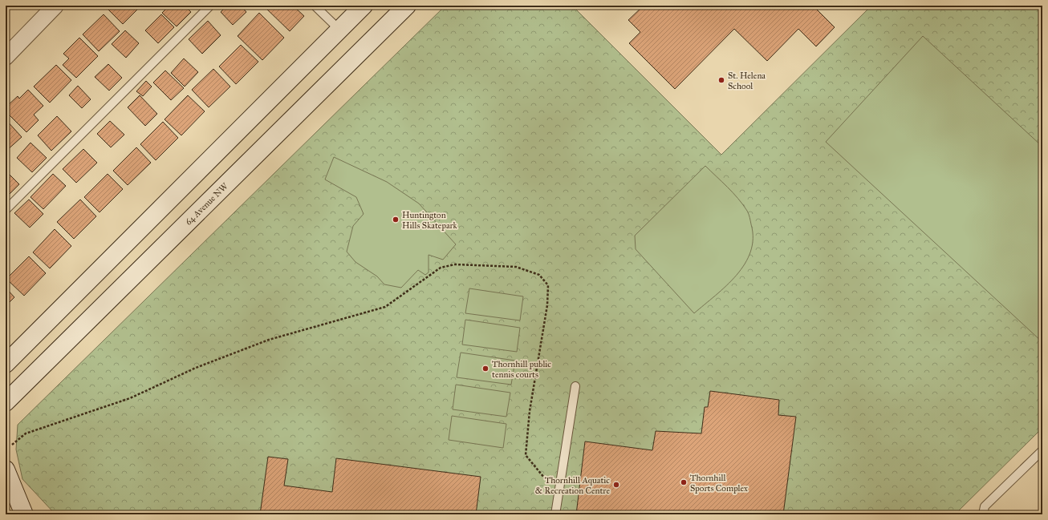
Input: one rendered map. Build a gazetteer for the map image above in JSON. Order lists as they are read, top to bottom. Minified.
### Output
{"streets":{"main road":["64 Avenue NW"]},"places":["St. Helena School","Huntington Hills Skatepark","Thornhill public tennis courts","Thornhill Sports Complex","Thornhill Aquatic & Recreation Centre"]}
